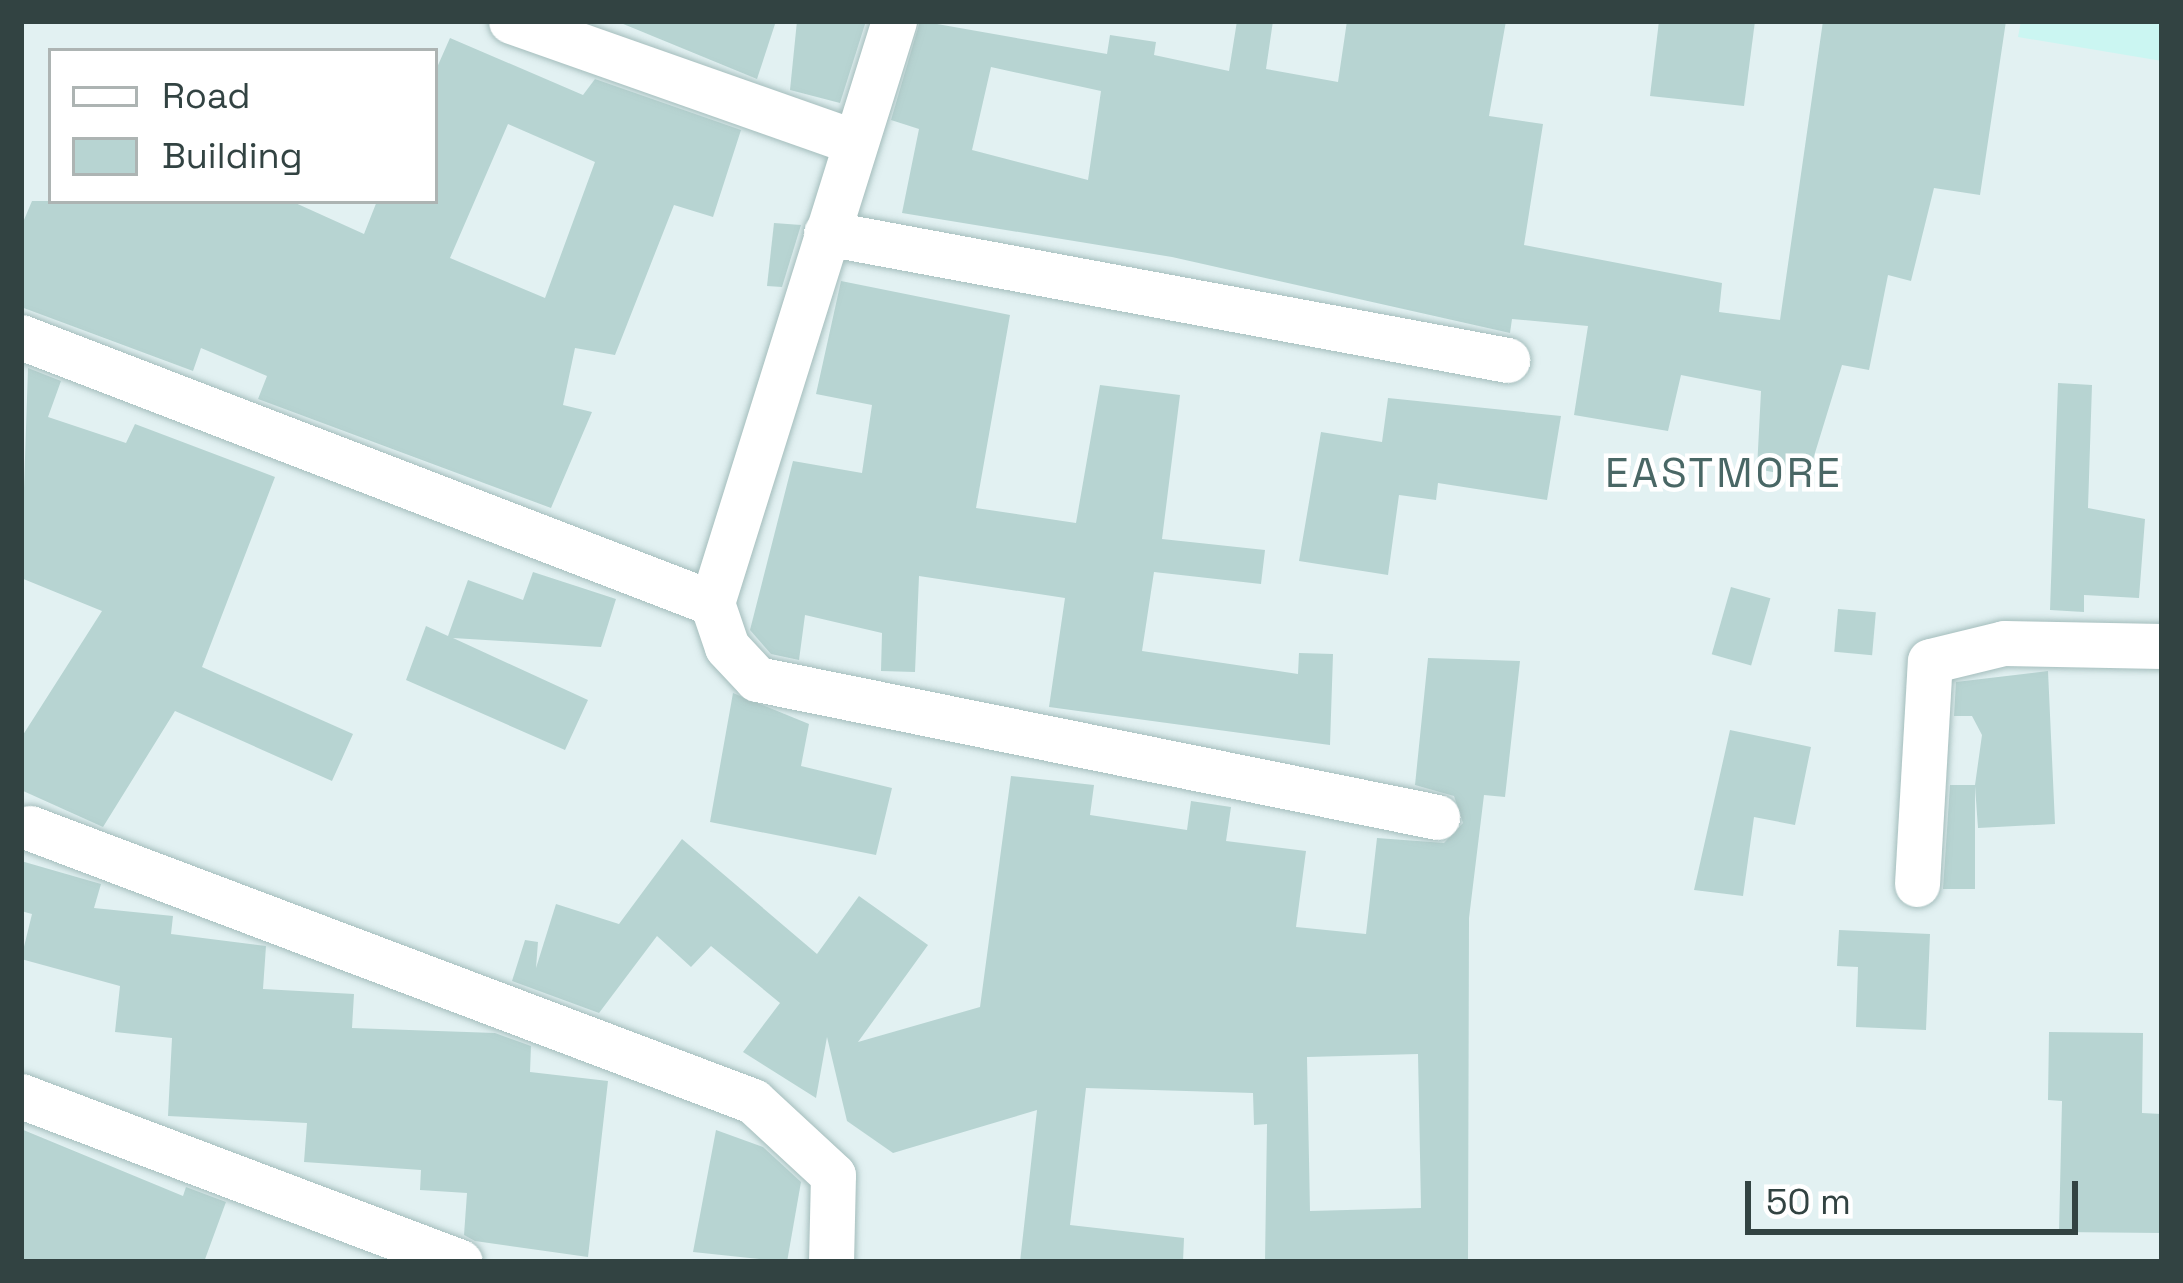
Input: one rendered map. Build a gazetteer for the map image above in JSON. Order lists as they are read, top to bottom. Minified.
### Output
{"districts":["EASTMORE"],"legend":["Road","Building"],"scale_bar":"50 m"}
